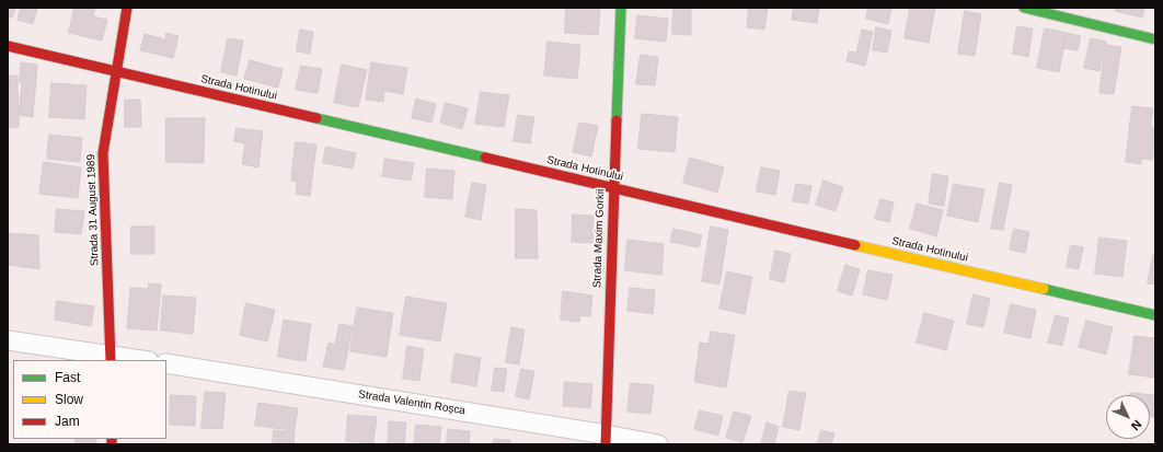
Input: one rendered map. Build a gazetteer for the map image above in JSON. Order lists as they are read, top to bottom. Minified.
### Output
{"streets":{"street":["Strada Hotinului","Strada 31 August 1989","Strada Maxim Gorkii","Strada Valentin Roșca"]},"crossings":[["Strada Hotinului","Strada 31 August 1989"],["Strada Hotinului","Strada Maxim Gorkii"],["Strada Maxim Gorkii","Strada Valentin Roșca"]],"legend":["Fast","Slow","Jam"],"north":"bottom right"}
